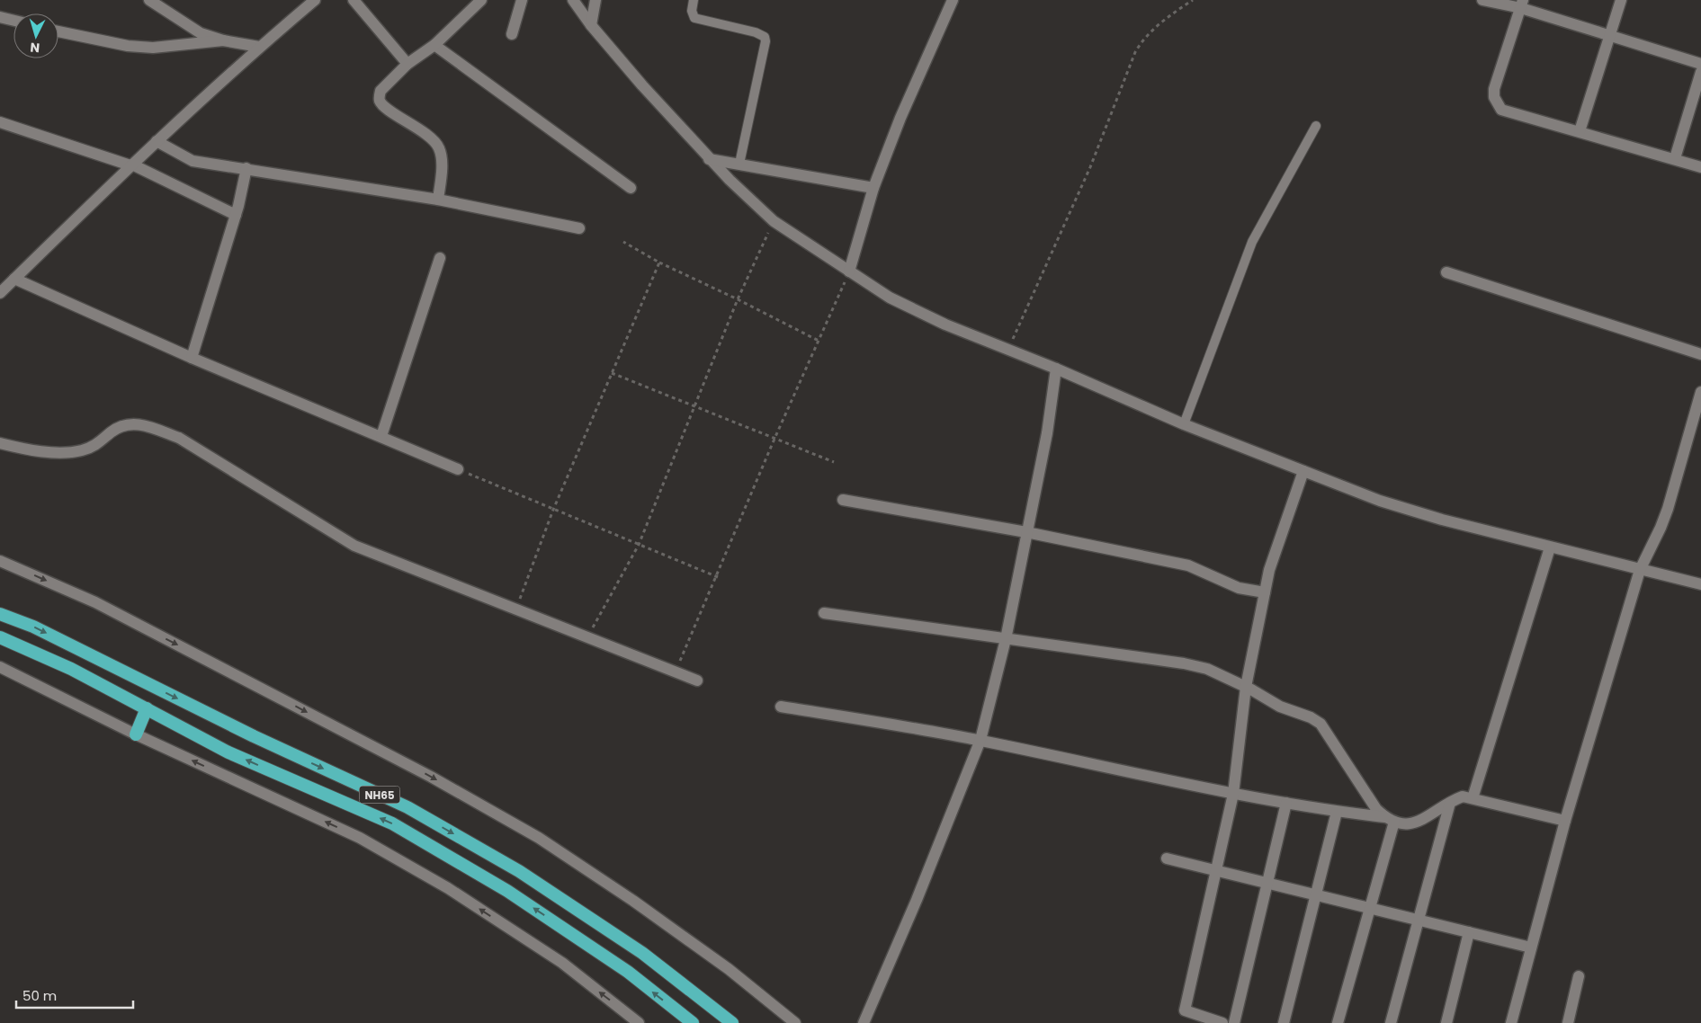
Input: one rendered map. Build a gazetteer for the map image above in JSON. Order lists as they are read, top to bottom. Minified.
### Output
{"streets":{"highway":["NH65"]},"scale_bar":"50 m","north":"bottom"}
